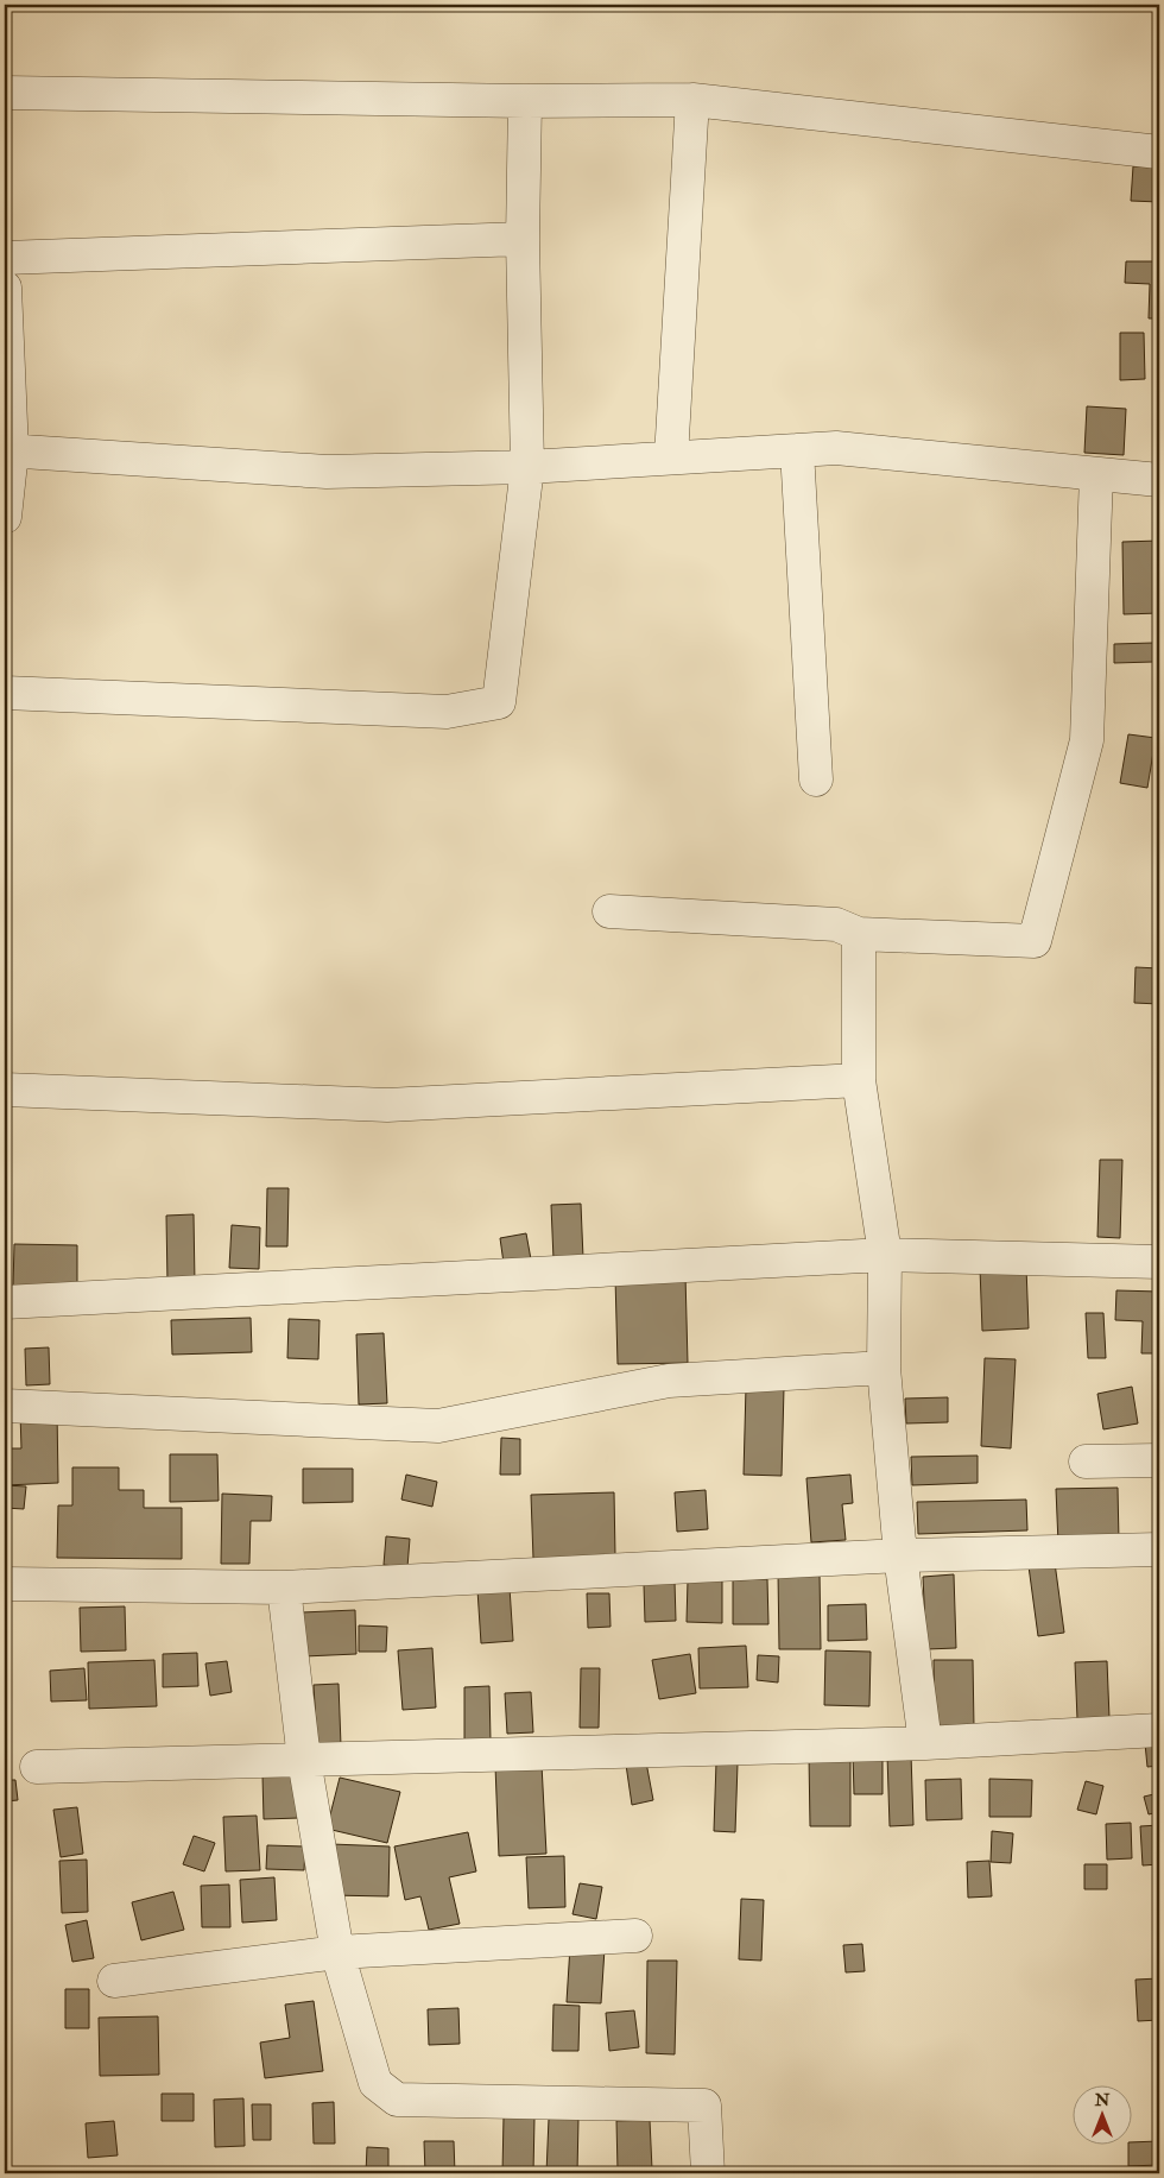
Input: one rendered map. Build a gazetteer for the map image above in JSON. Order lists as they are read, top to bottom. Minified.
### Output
{"north":"top"}
